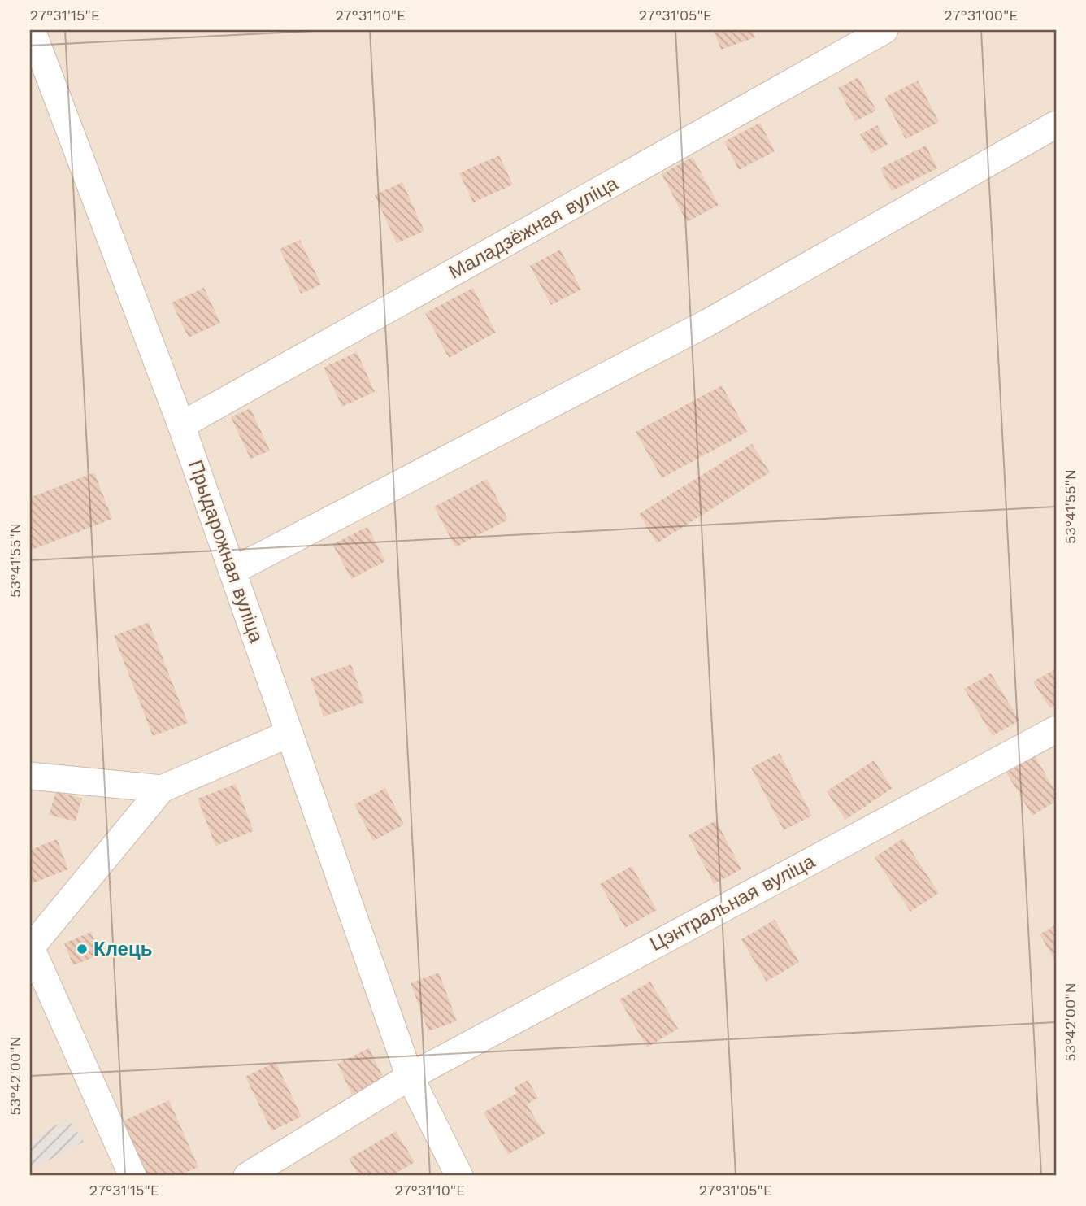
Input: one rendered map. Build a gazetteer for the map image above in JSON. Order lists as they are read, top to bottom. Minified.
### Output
{"streets":{"street":["Маладзёжная вуліца","Прыдарожная вуліца","Цэнтральная вуліца"]},"crossings":[["Маладзёжная вуліца","Прыдарожная вуліца"],["Прыдарожная вуліца","Цэнтральная вуліца"]],"places":["Клець"],"coordinates":["27°31'15\"E","27°31'10\"E","27°31'05\"E","27°31'00\"E","53°41'55\"N","53°42'00\"N"]}
